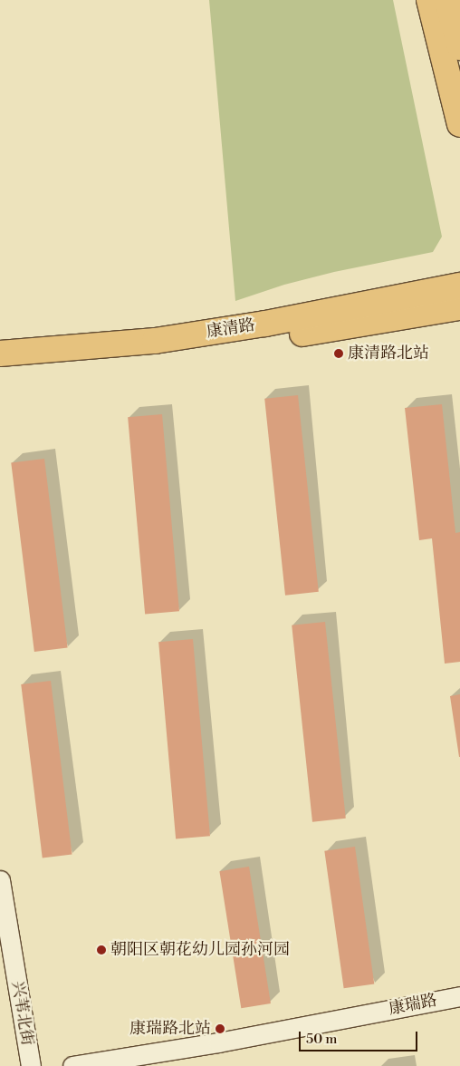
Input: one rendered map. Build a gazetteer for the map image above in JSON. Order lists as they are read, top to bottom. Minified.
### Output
{"streets":{"main road":["康清路"],"street":["康瑞路","兴苇北街"]},"places":["康清路北站","朝阳区朝花幼儿园孙河园","康瑞路北站"],"scale_bar":"50 m"}
